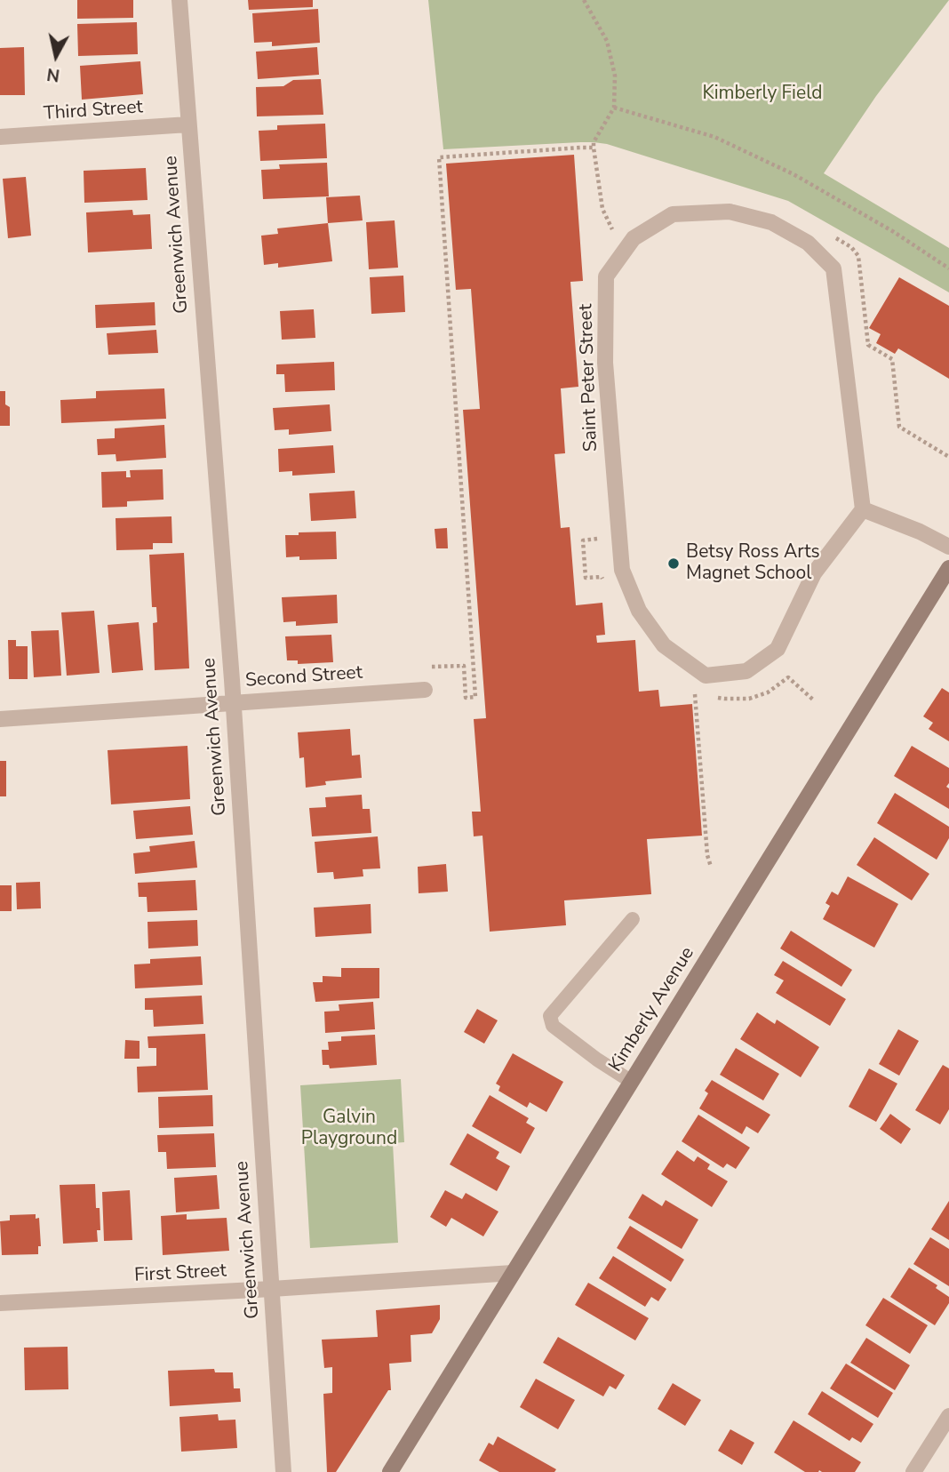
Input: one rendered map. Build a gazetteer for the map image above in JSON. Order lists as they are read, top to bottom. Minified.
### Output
{"streets":{"main road":["Kimberly Avenue"],"street":["Third Street","Greenwich Avenue","Saint Peter Street","Second Street","First Street"]},"crossings":[["Third Street","Greenwich Avenue"],["Greenwich Avenue","Second Street"],["Greenwich Avenue","First Street"],["Kimberly Avenue","First Street"]],"parks":["Kimberly Field","Galvin Playground"],"places":["Betsy Ross Arts Magnet School"],"north":"bottom"}
